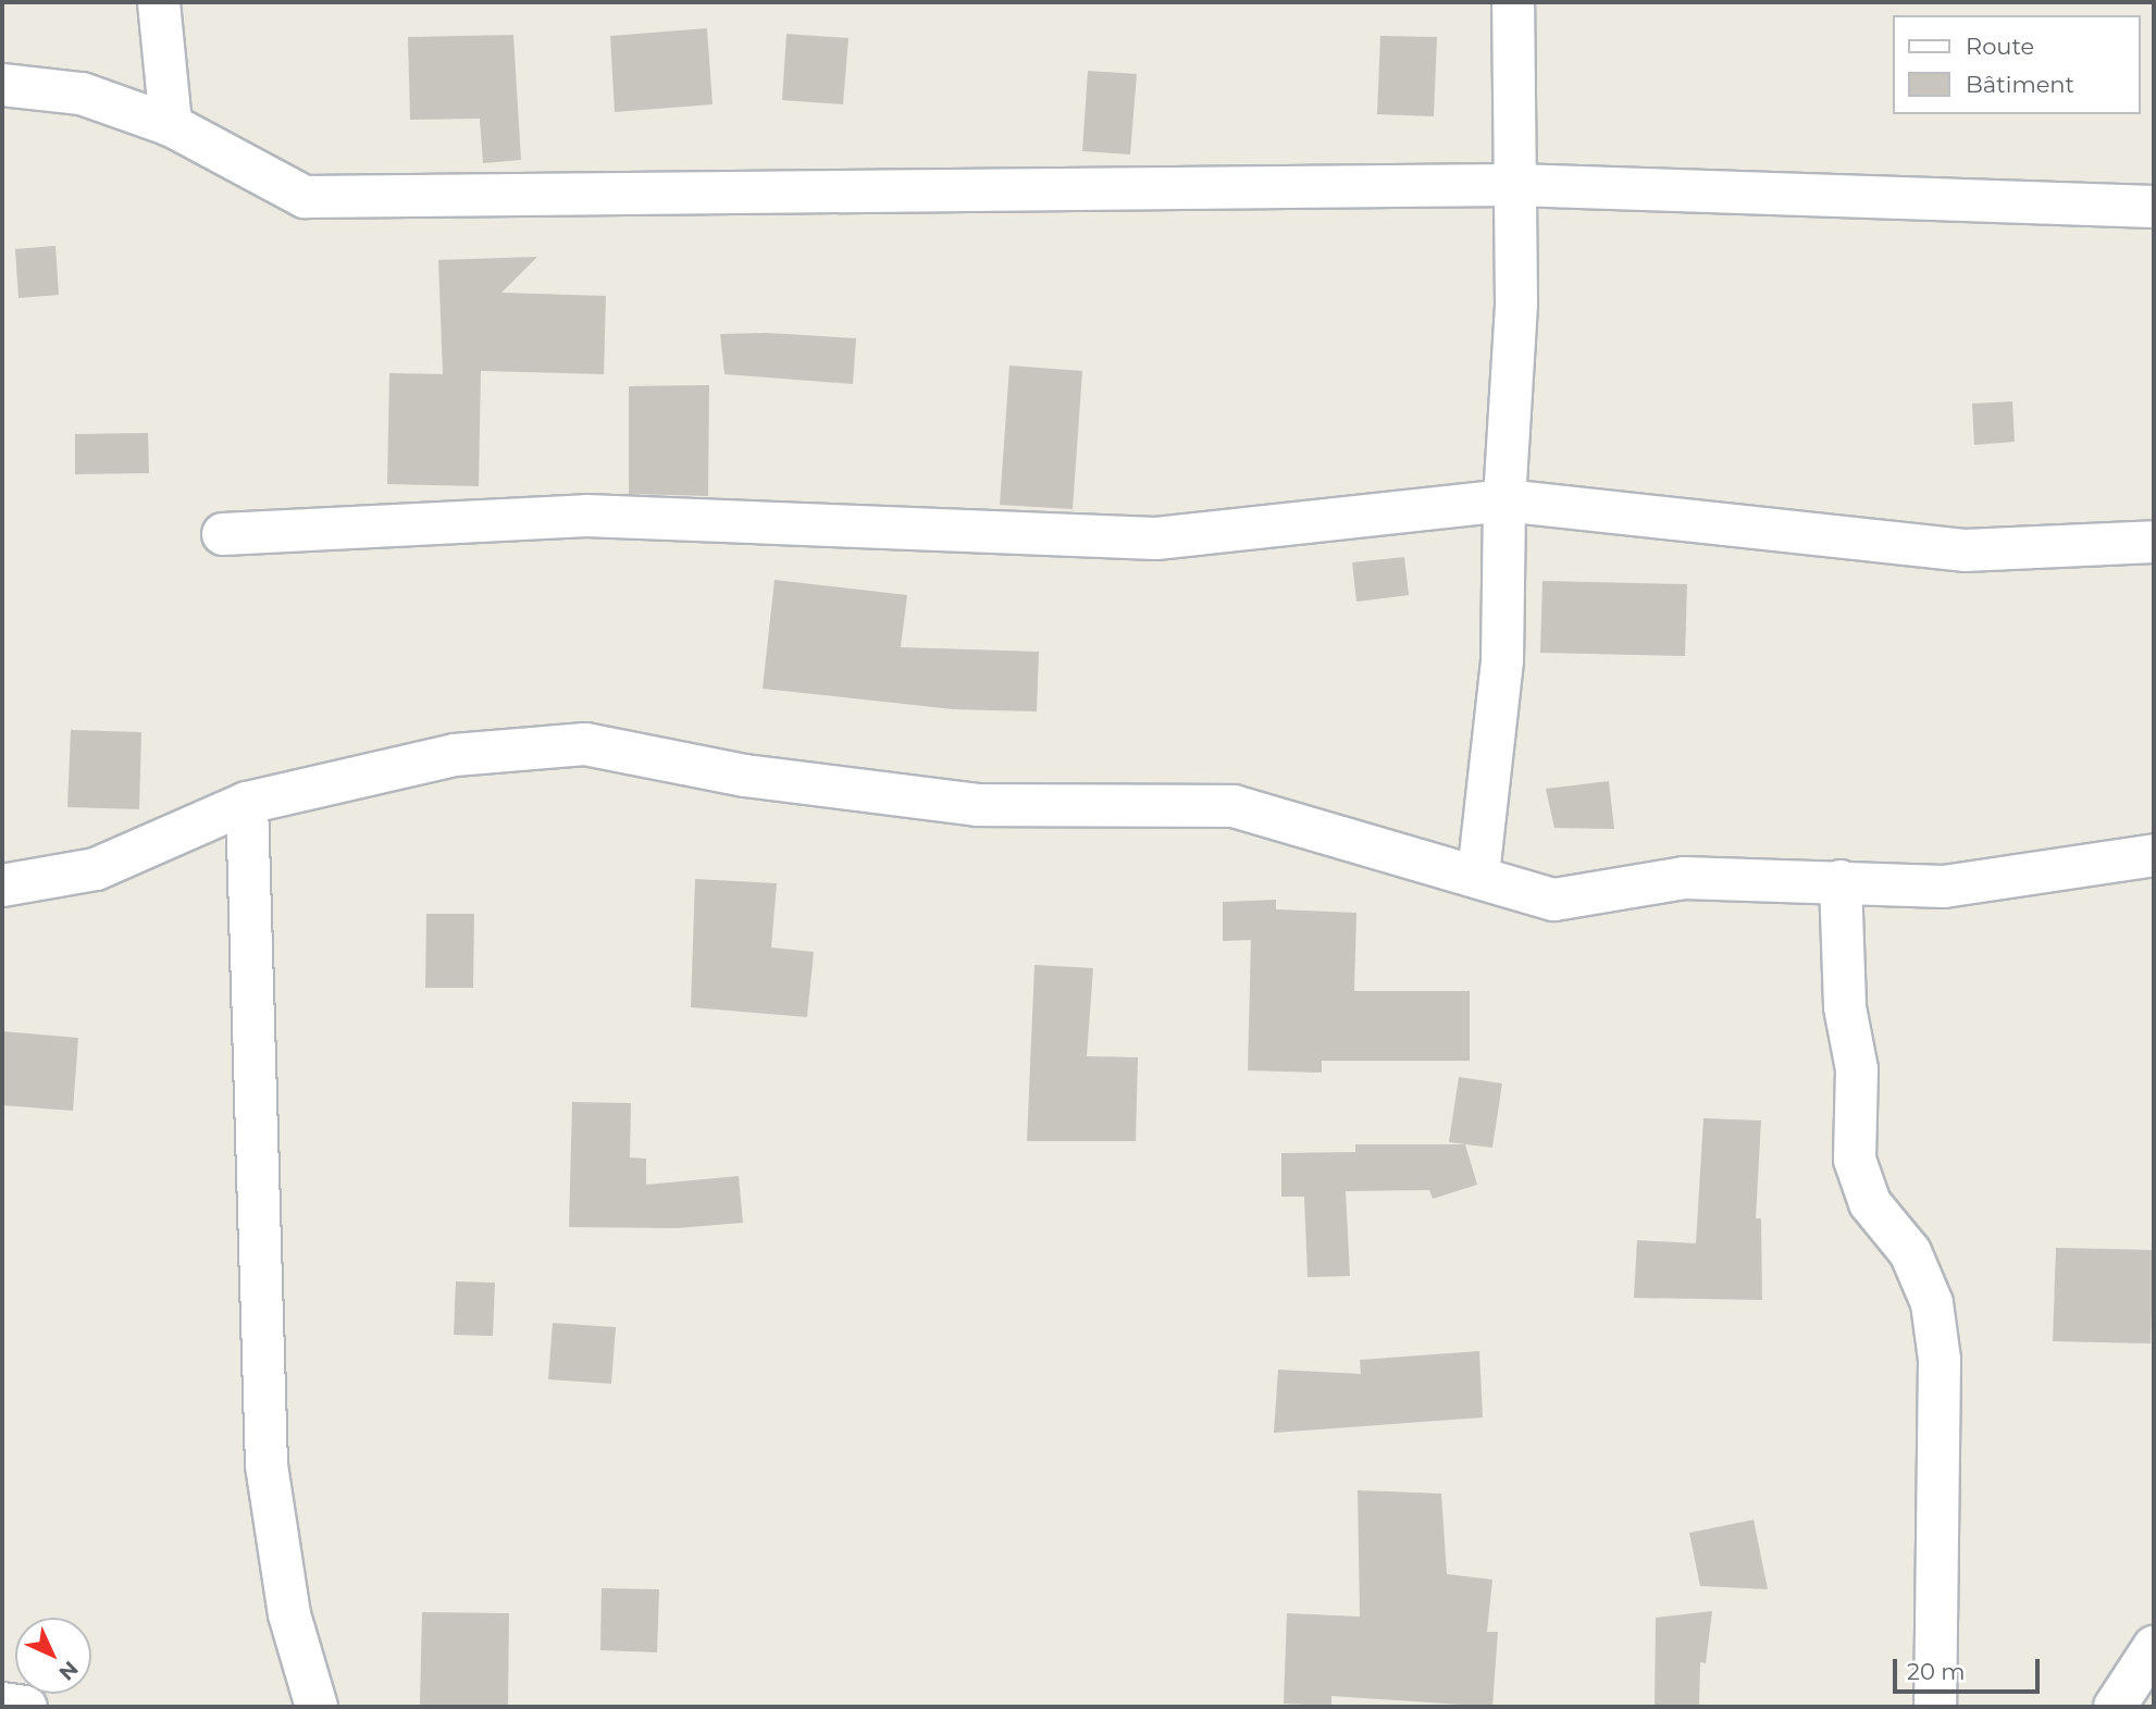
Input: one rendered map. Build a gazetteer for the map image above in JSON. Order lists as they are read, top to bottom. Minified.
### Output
{"legend":["Route","Bâtiment"],"scale_bar":"20 m","north":"bottom right"}
